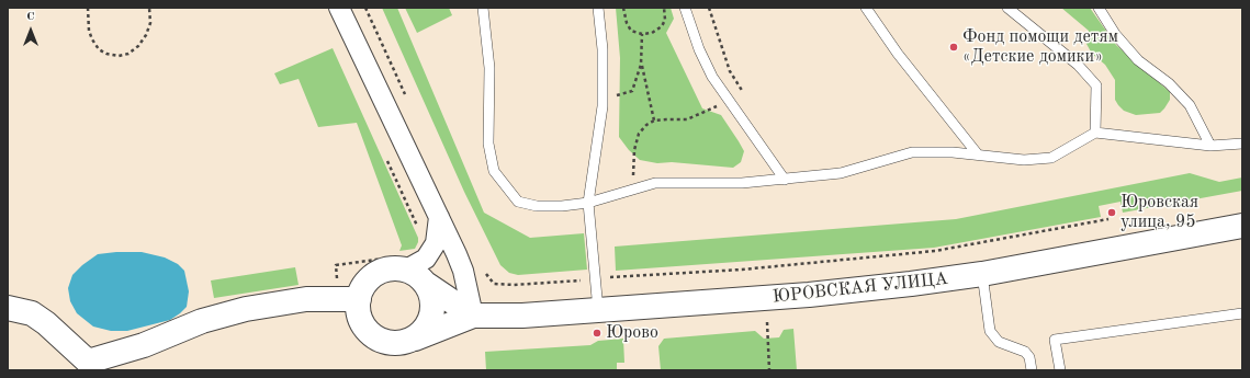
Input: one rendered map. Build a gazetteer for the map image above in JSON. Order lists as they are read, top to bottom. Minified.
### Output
{"streets":{"street":["ЮРОВСКАЯ УЛИЦА"]},"places":["Фонд помощи детям «Детские домики»","Юровская улица, 95","Юрово"],"north":"top"}
